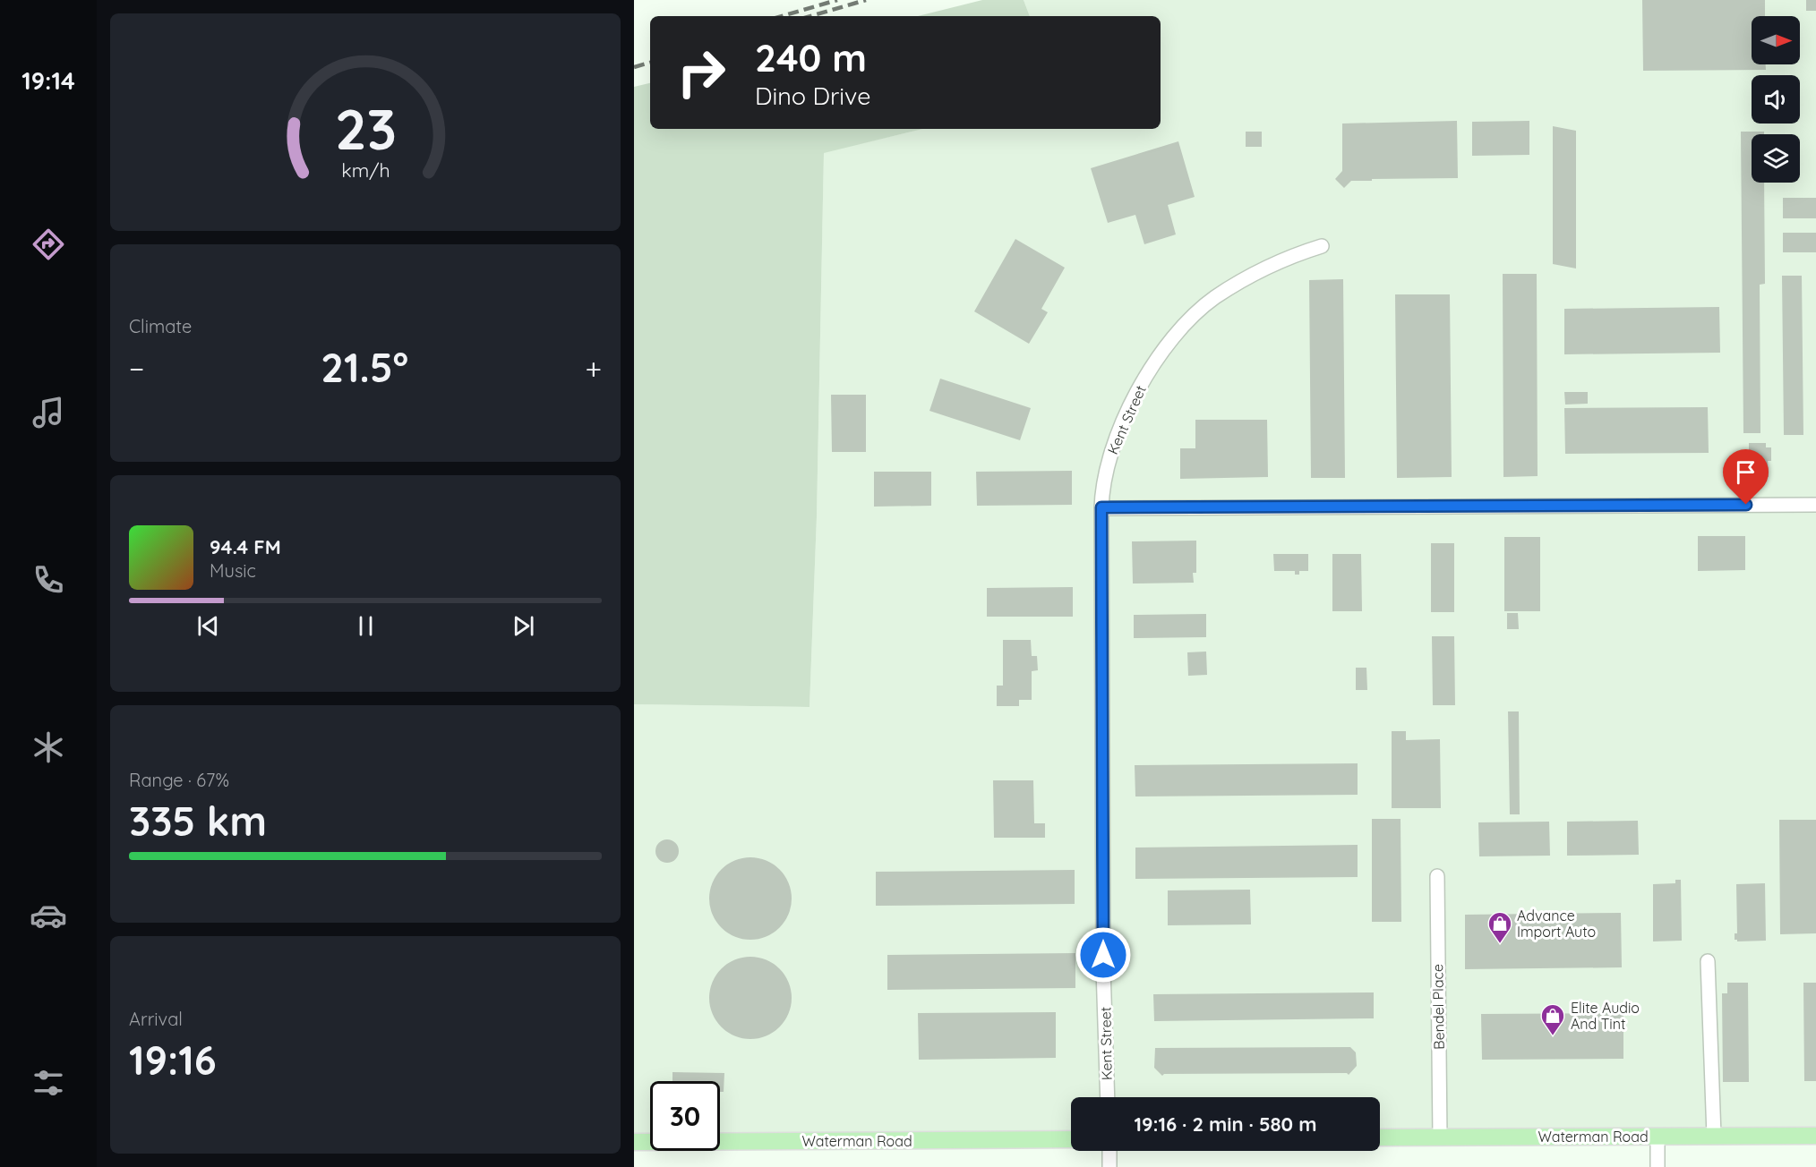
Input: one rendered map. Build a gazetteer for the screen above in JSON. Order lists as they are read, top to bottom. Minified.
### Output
{"streets":{"main road":["Waterman Road"],"street":["Kent Street","Bendel Place"]},"crossings":[["Bendel Place","Waterman Road"]],"places":{"shop":["Advance Import Auto","Elite Audio And Tint"]},"north":"right","page":{"tabs":"19:14","turn":["240 m","Dino Drive"],"tile":["Climate",["Range · 67%","335 km"],["Arrival","19:16"]],"heat":["−","21.5°","+"],"song":["94.4 FM","Music"],"limit":"30","trip":"19:16 · 2 min · 580 m","gauge":["23","km/h"]}}
